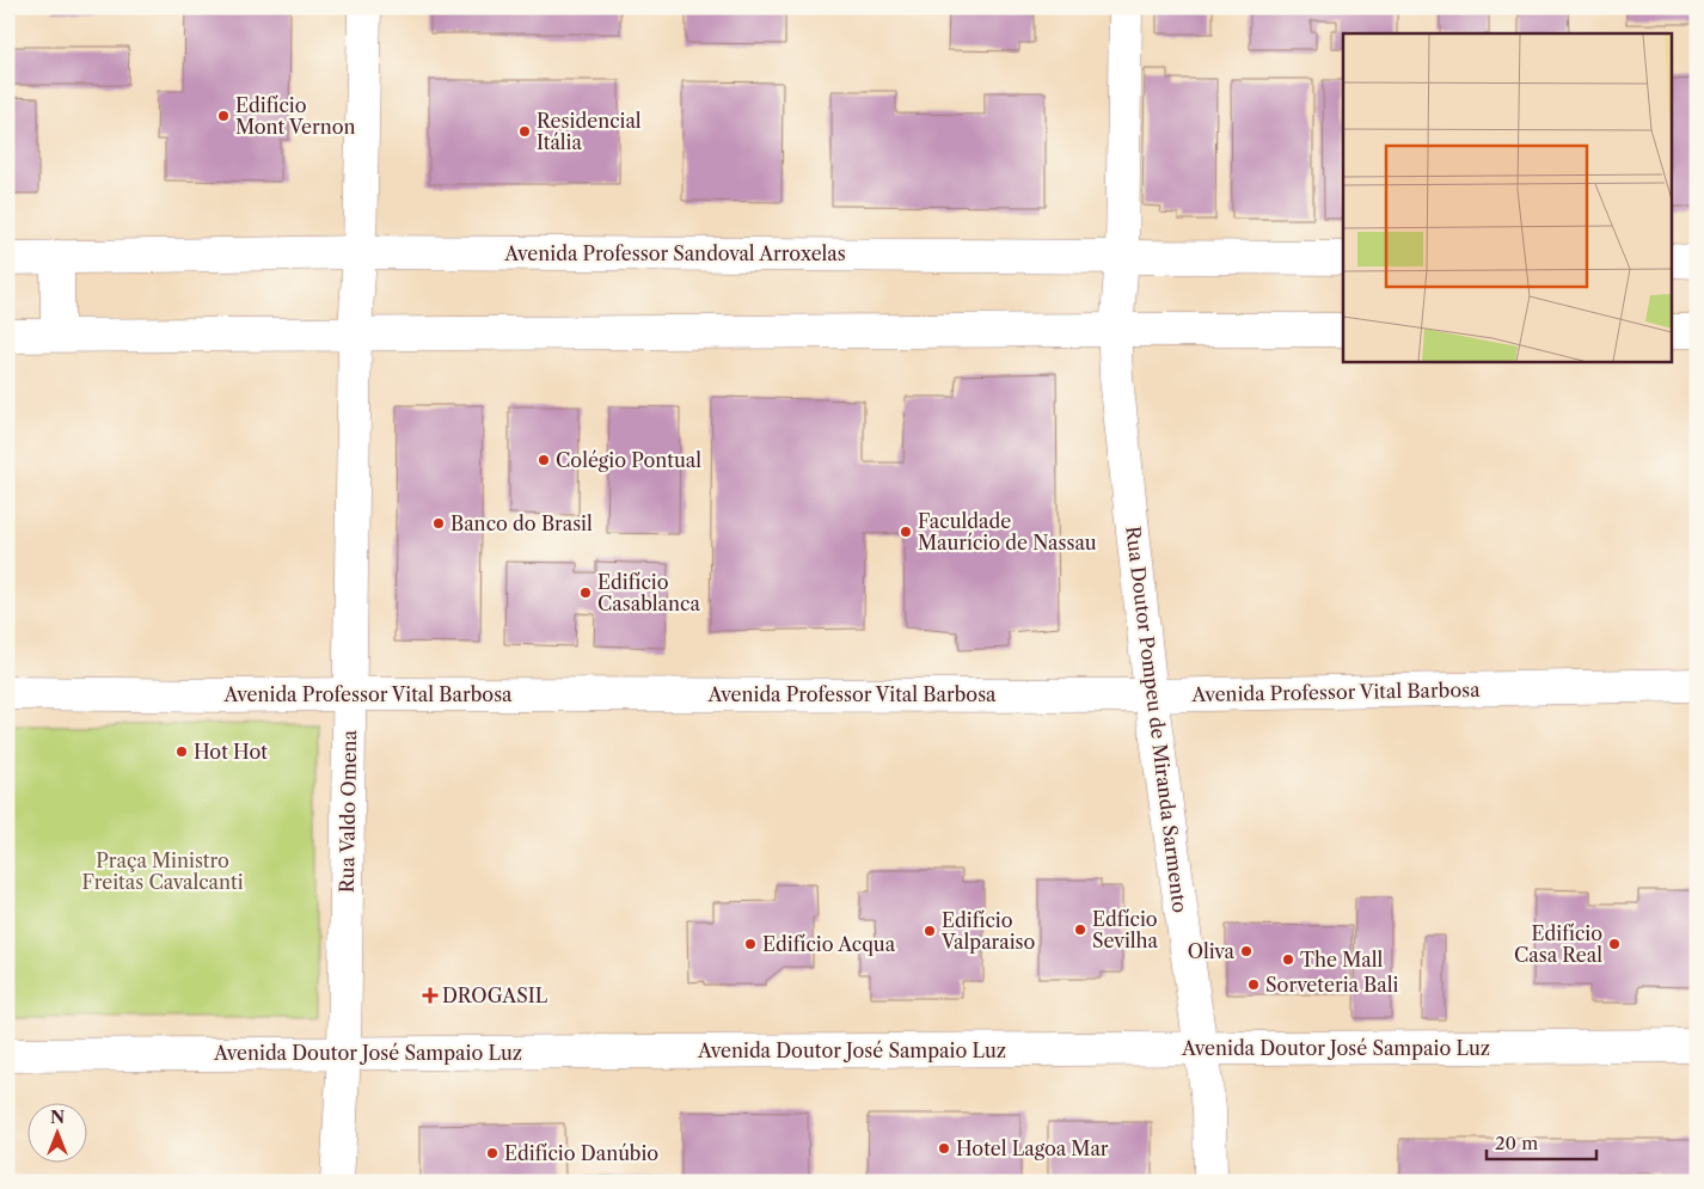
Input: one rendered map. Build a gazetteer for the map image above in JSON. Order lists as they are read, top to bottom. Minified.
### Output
{"streets":{"street":["Avenida Professor Sandoval Arroxelas","Avenida Professor Vital Barbosa","Rua Doutor Pompeu de Miranda Sarmento","Rua Valdo Omena","Avenida Doutor José Sampaio Luz"]},"crossings":[["Avenida Professor Sandoval Arroxelas","Rua Doutor Pompeu de Miranda Sarmento"],["Avenida Professor Sandoval Arroxelas","Rua Valdo Omena"],["Avenida Professor Vital Barbosa","Rua Doutor Pompeu de Miranda Sarmento"],["Avenida Professor Vital Barbosa","Rua Valdo Omena"],["Rua Doutor Pompeu de Miranda Sarmento","Avenida Doutor José Sampaio Luz"],["Rua Valdo Omena","Avenida Doutor José Sampaio Luz"]],"parks":["Praça Ministro Freitas Cavalcanti"],"places":{"other":["Edifício Mont Vernon","Residencial Itália","Colégio Pontual","Banco do Brasil","Faculdade Maurício de Nassau","Edifício Casablanca","Hot Hot","Edfício Sevilha","Edifício Valparaiso","Edifício Acqua","Edifício Casa Real","Oliva","The Mall","Sorveteria Bali","Hotel Lagoa Mar","Edifício Danúbio"],"health":["DROGASIL"]},"scale_bar":"20 m","north":"top"}
